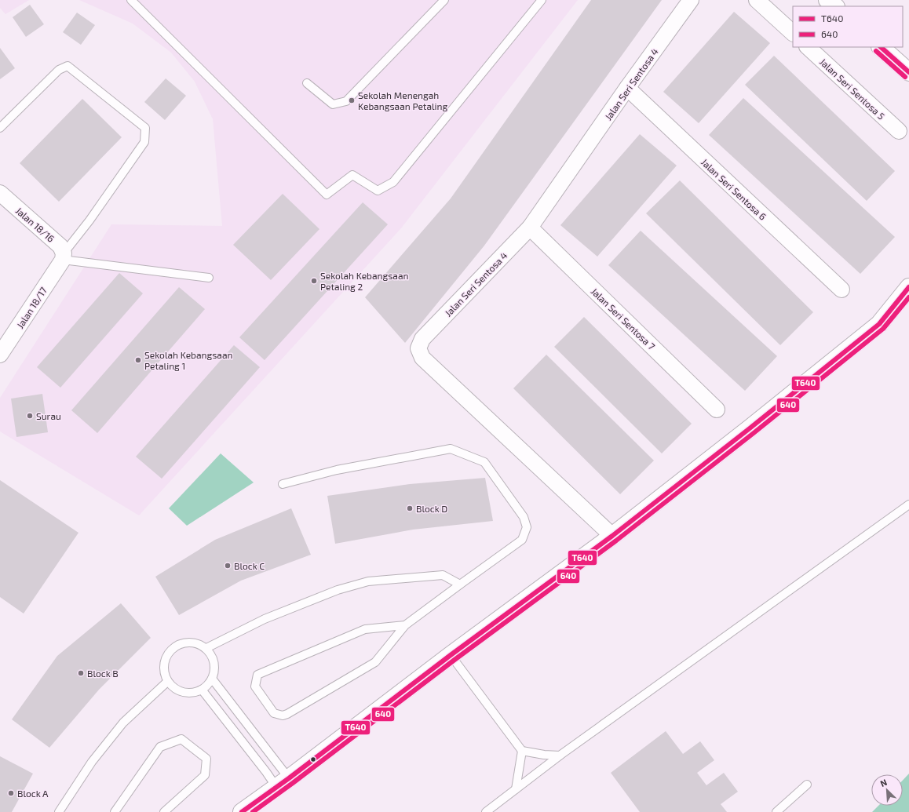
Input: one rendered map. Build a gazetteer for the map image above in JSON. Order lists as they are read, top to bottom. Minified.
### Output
{"streets":{"street":["Jalan Seri Sentosa 4","Jalan Seri Sentosa 5","Jalan Seri Sentosa 6","Jalan 18/16","Jalan 18/17","Jalan Seri Sentosa 7"]},"crossings":[["Jalan Seri Sentosa 4","Jalan Seri Sentosa 6"],["Jalan Seri Sentosa 4","Jalan Seri Sentosa 7"],["Jalan 18/16","Jalan 18/17"]],"places":["Sekolah Menengah Kebangsaan Petaling","Sekolah Kebangsaan Petaling 2","Sekolah Kebangsaan Petaling 1","Surau","Block D","Block C","Block B","Block A"],"lines":["transit line T640","transit line 640"],"legend":["T640","640"],"north":"top left"}
